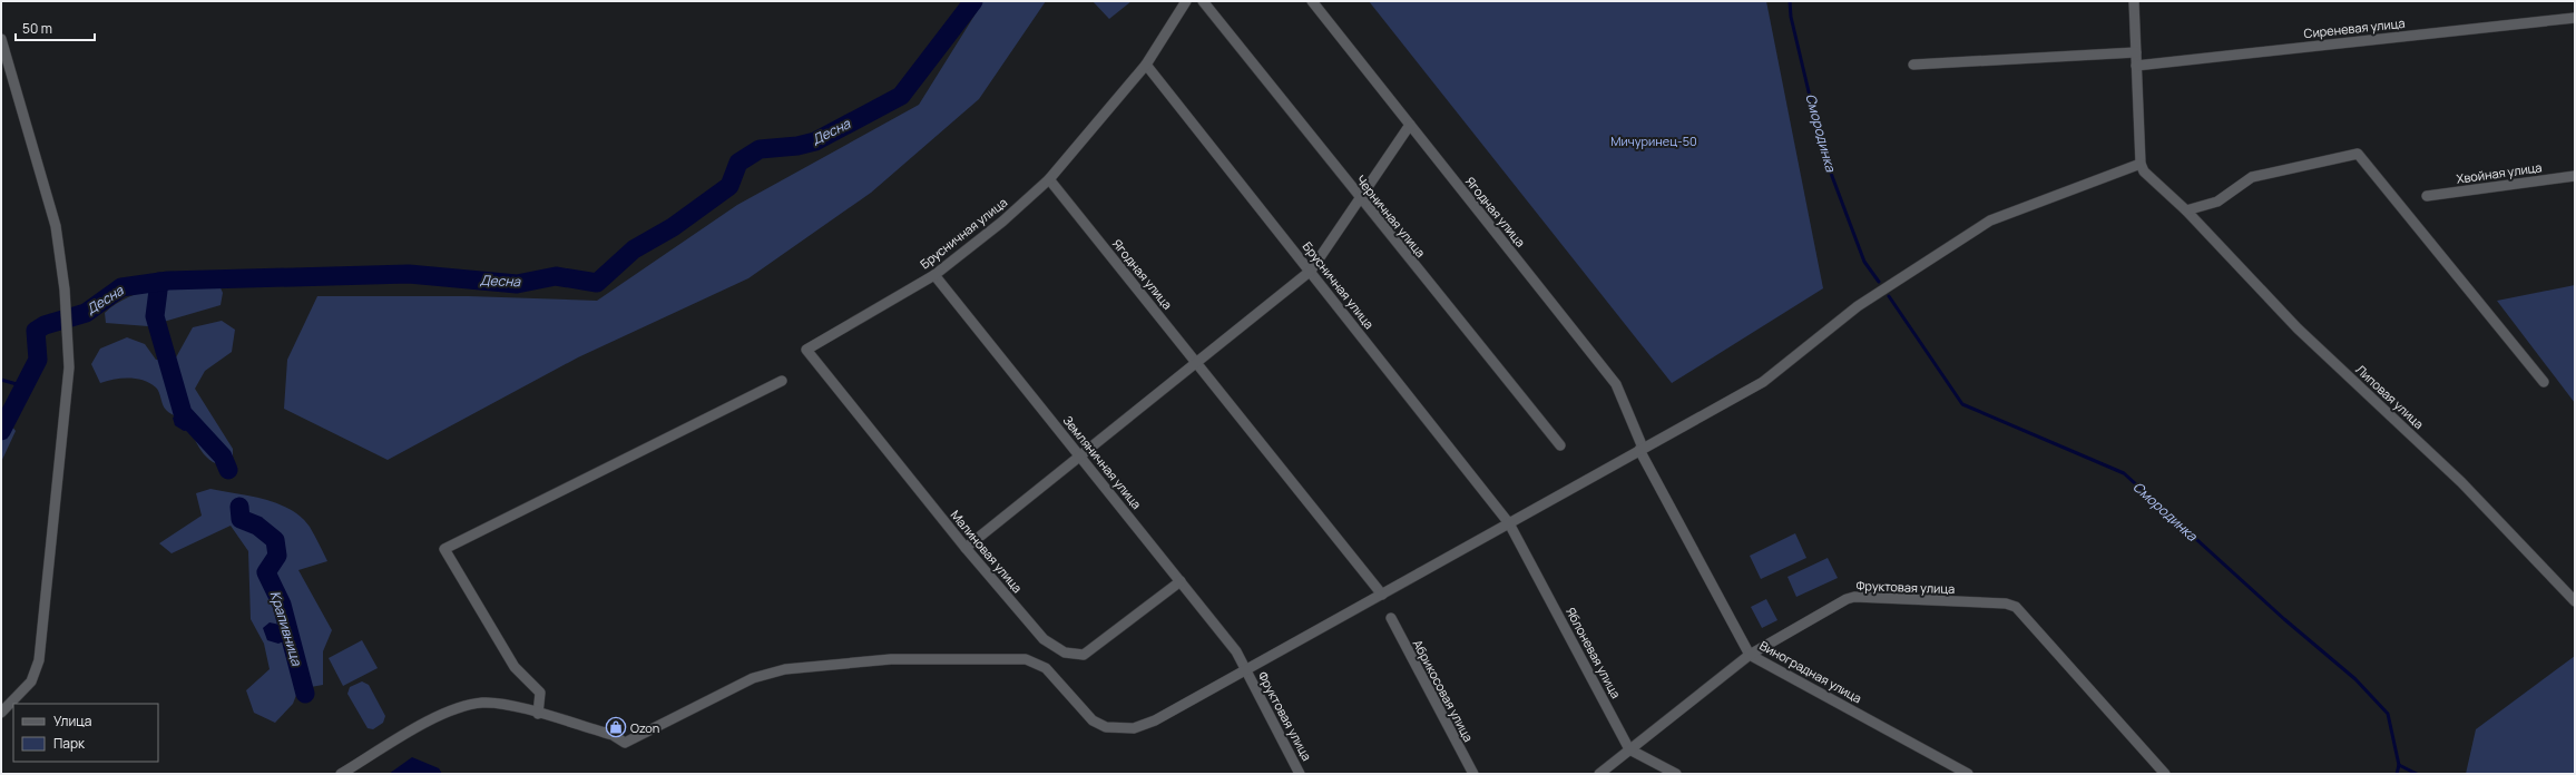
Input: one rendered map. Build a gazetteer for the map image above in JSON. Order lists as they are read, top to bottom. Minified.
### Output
{"streets":{"street":["Сиреневая улица","Хвойная улица","Ягодная улица","Черничная улица","Брусничная улица","Липовая улица","Земляничная улица","Малиновая улица","Фруктовая улица","Яблоневая улица","Виноградная улица","Абрикосовая улица"]},"crossings":[["Ягодная улица","Брусничная улица"],["Ягодная улица","Виноградная улица"],["Брусничная улица","Земляничная улица"],["Брусничная улица","Малиновая улица"],["Брусничная улица","Яблоневая улица"],["Земляничная улица","Малиновая улица"],["Земляничная улица","Фруктовая улица"],["Фруктовая улица","Яблоневая улица"],["Фруктовая улица","Виноградная улица"]],"water":["Десна","Смородинка","Крапивница"],"parks":["Мичуринец-50"],"places":{"shop":["Ozon"]},"legend":["Улица","Парк"],"scale_bar":"50 m"}
